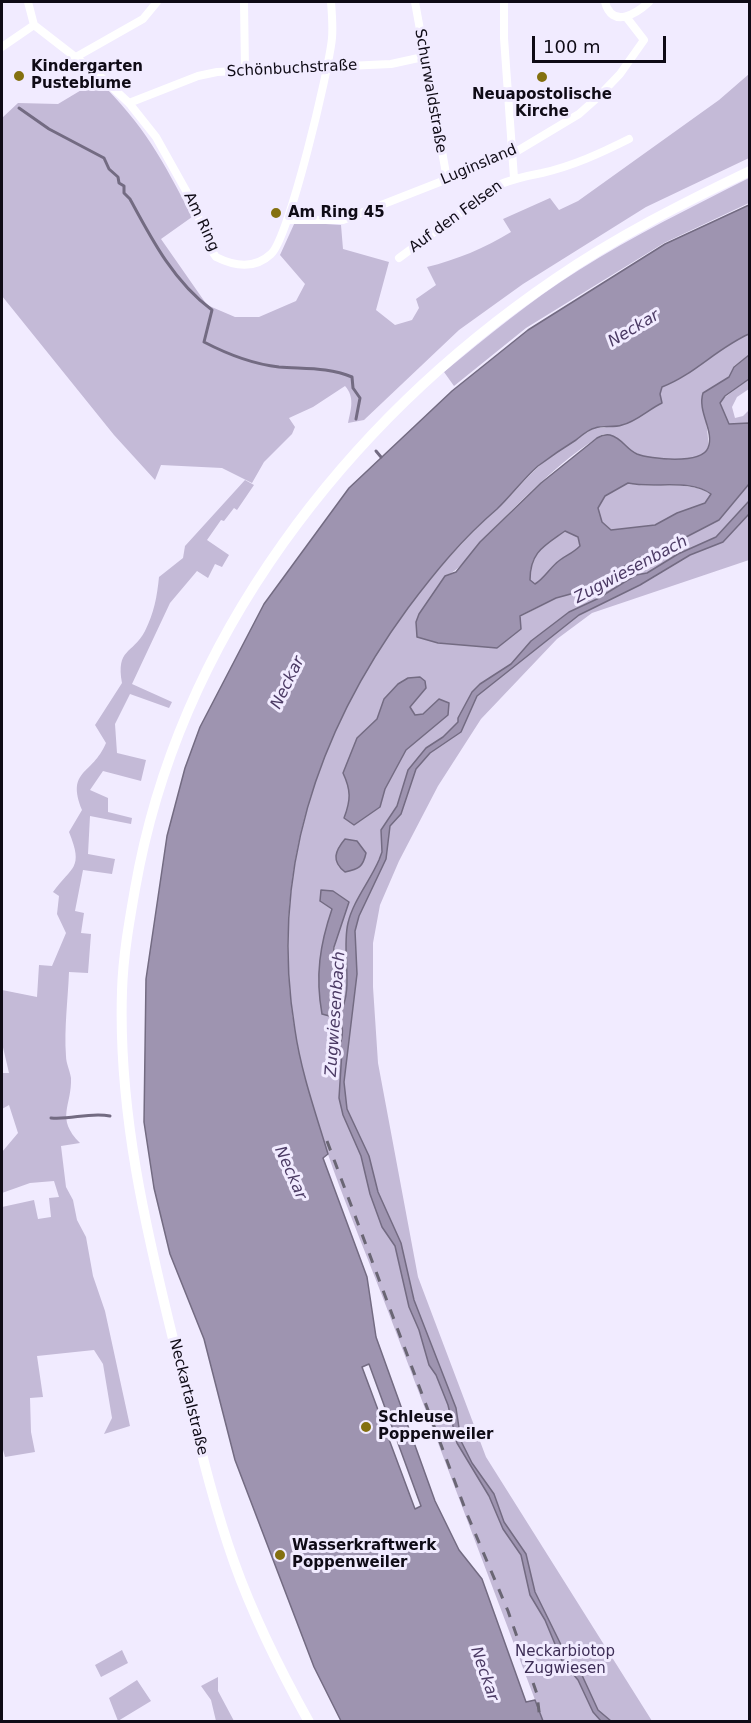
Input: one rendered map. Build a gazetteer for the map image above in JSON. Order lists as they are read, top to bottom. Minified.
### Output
{"streets":{"main road":["Neckartalstraße"],"street":["Schönbuchstraße","Schurwaldstraße","Luginsland","Auf den Felsen","Am Ring"]},"crossings":[["Schönbuchstraße","Schurwaldstraße"],["Schönbuchstraße","Am Ring"],["Schurwaldstraße","Luginsland"],["Luginsland","Auf den Felsen"],["Luginsland","Am Ring"]],"water":["Neckar","Zugwiesenbach"],"parks":["Neckarbiotop Zugwiesen"],"places":["Kindergarten Pusteblume","Neuapostolische Kirche","Am Ring 45","Schleuse Poppenweiler","Wasserkraftwerk Poppenweiler"],"scale_bar":"100 m"}
